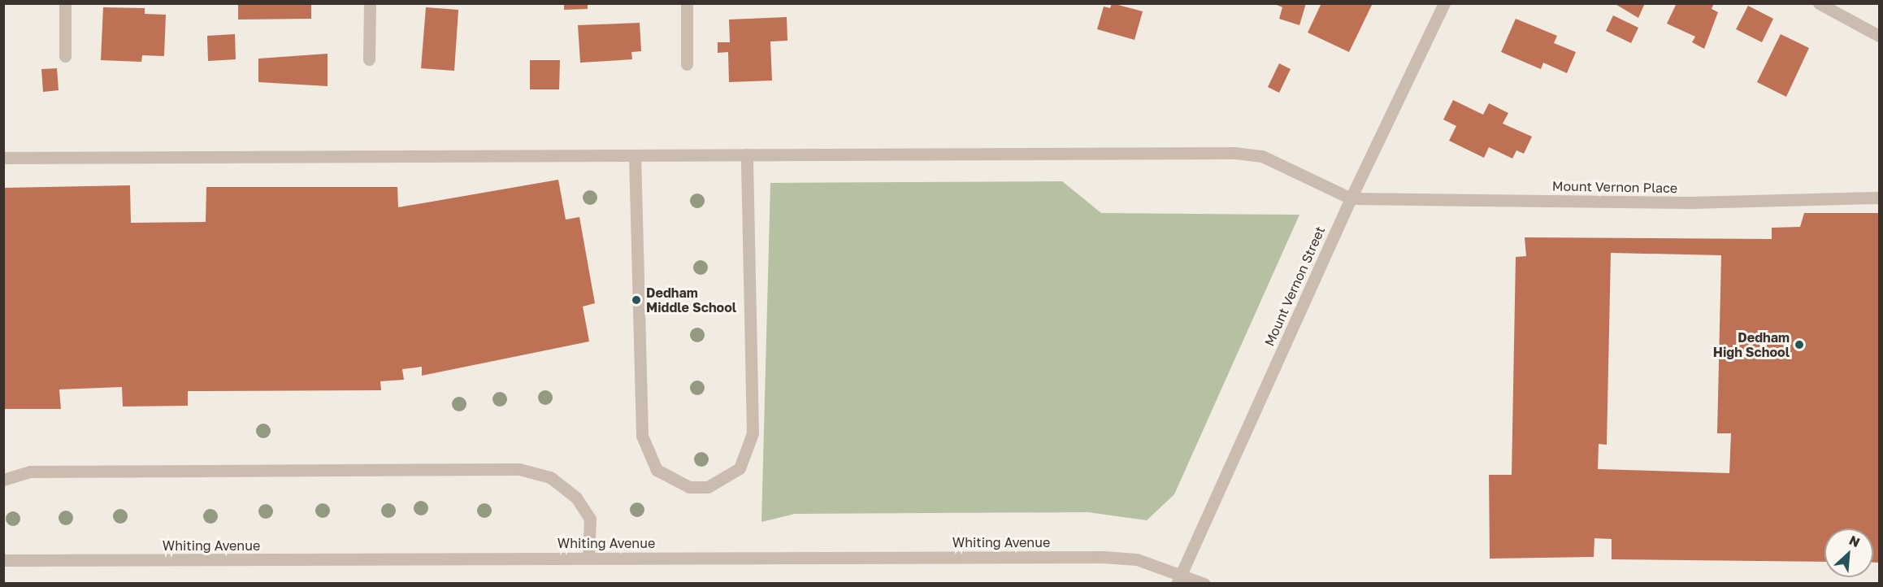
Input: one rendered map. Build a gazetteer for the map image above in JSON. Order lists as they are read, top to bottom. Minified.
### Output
{"streets":{"street":["Mount Vernon Place","Mount Vernon Street","Whiting Avenue"]},"crossings":[["Mount Vernon Place","Mount Vernon Street"],["Mount Vernon Street","Whiting Avenue"]],"places":["Dedham Middle School","Dedham High School"],"north":"top right"}
